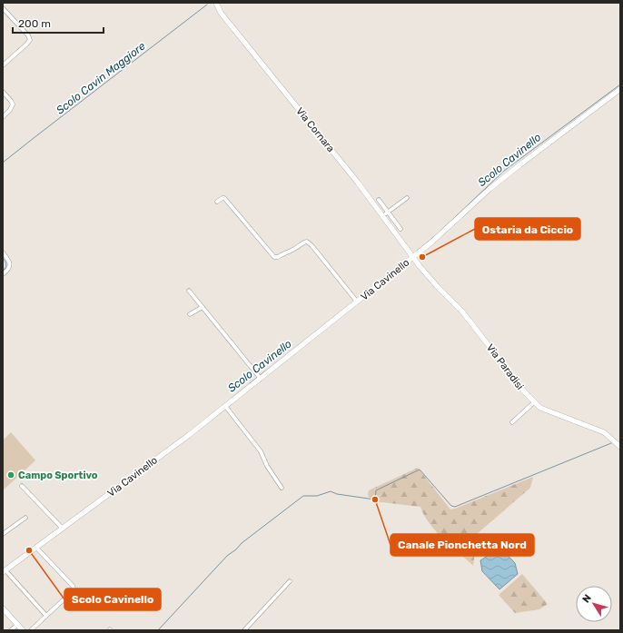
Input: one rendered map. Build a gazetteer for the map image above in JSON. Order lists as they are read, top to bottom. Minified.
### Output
{"streets":{"street":["Via Cornara","Via Cavinello","Via Paradisi"]},"crossings":[["Via Cornara","Via Cavinello"],["Via Cornara","Via Paradisi"],["Via Cavinello","Via Paradisi"]],"water":["Scolo Cavin Maggiore","Scolo Cavinello"],"places":["Ostaria da Ciccio","Campo Sportivo","Canale Pionchetta Nord","Scolo Cavinello"],"scale_bar":"200 m","north":"top left"}
